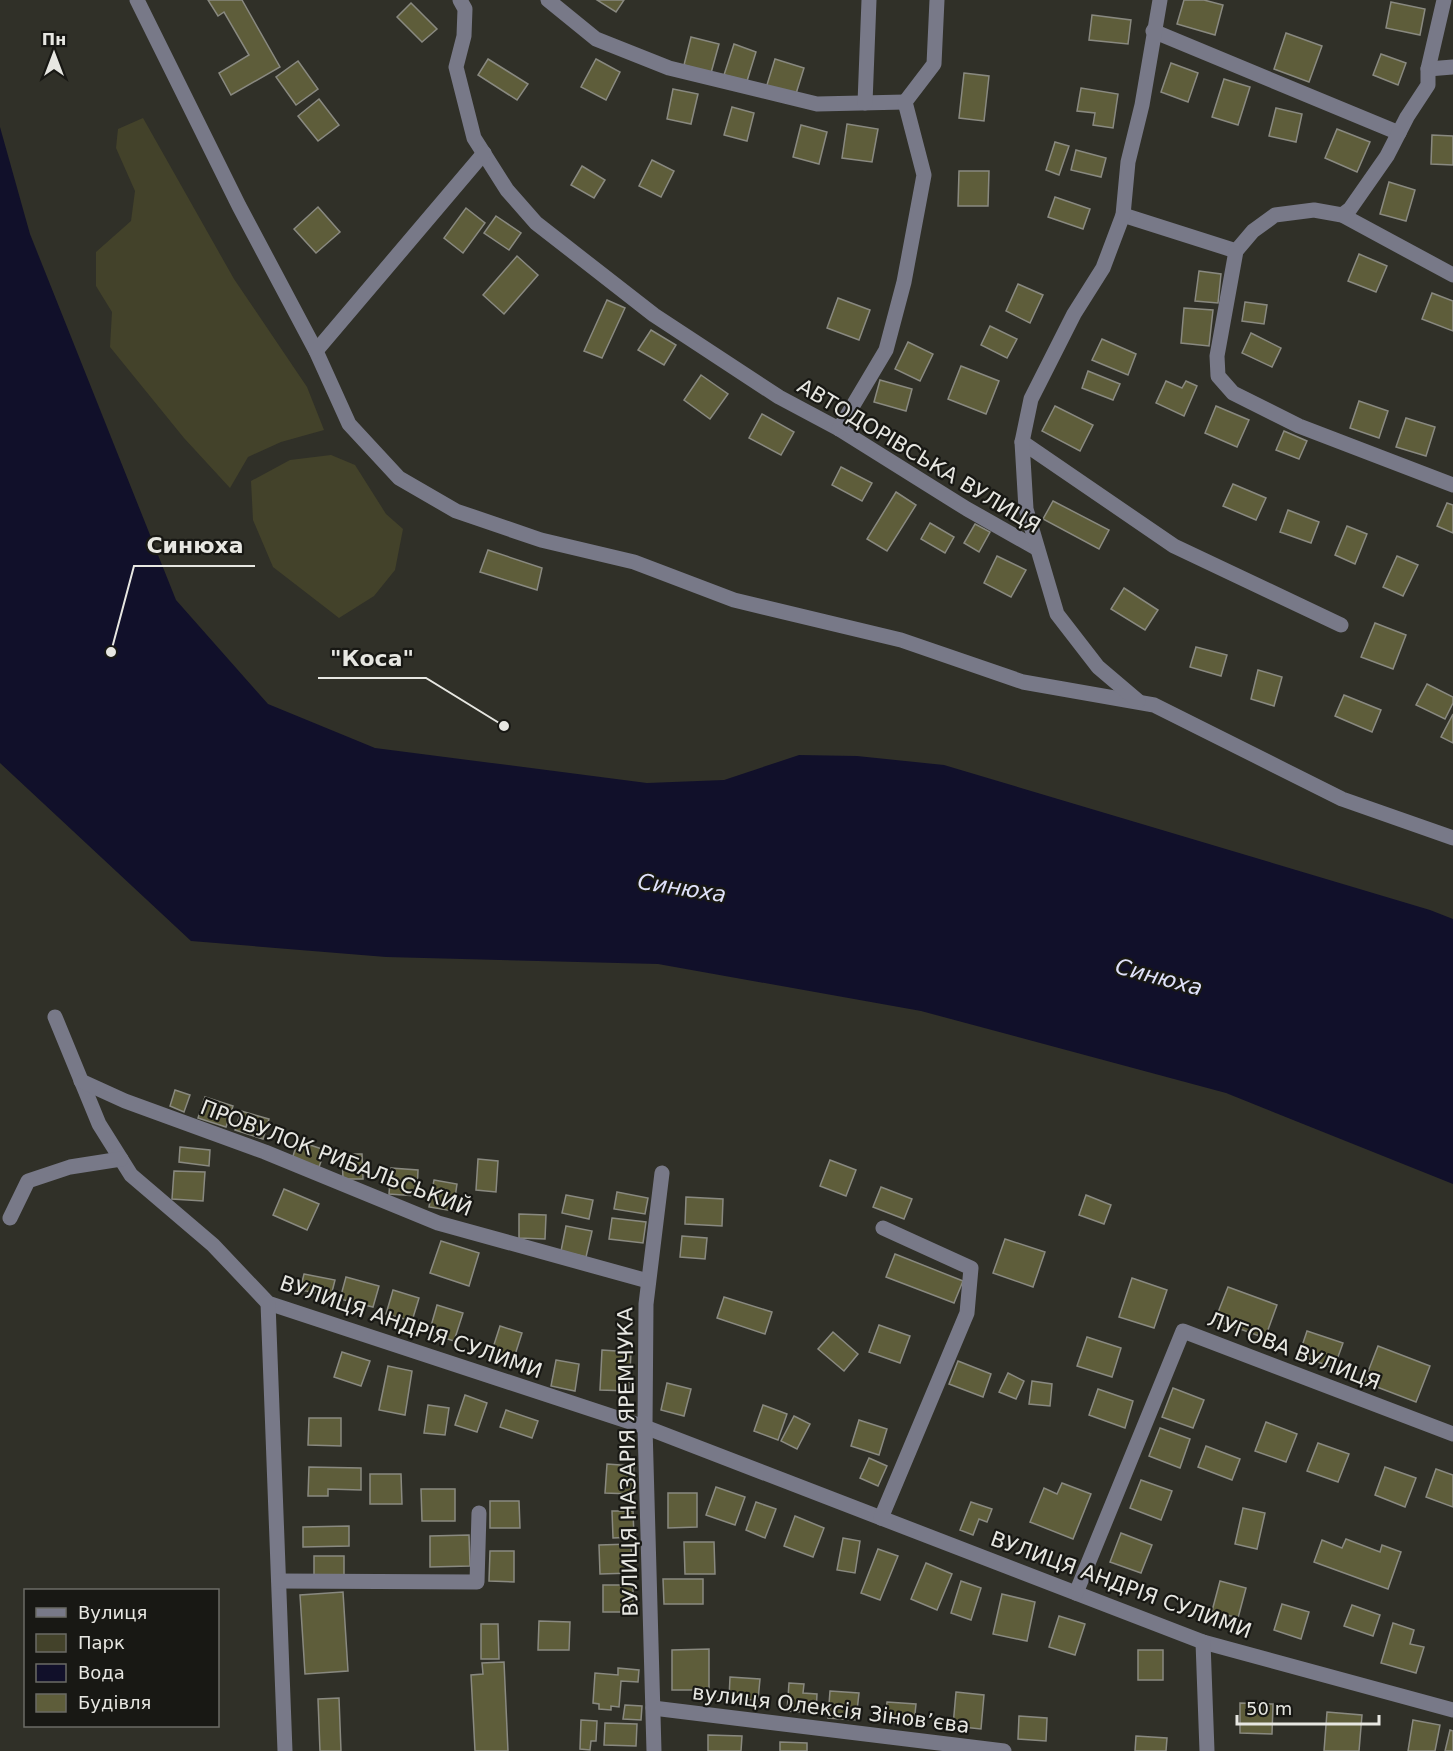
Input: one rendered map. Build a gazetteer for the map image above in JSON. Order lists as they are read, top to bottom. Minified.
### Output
{"streets":{"street":["АВТОДОРІВСЬКА ВУЛИЦЯ","ПРОВУЛОК РИБАЛЬСЬКИЙ","ВУЛИЦЯ АНДРІЯ СУЛИМИ","ЛУГОВА ВУЛИЦЯ","ВУЛИЦЯ НАЗАРІЯ ЯРЕМЧУКА","вулиця Олексія Зіновʼєва"]},"crossings":[["ПРОВУЛОК РИБАЛЬСЬКИЙ","ВУЛИЦЯ АНДРІЯ СУЛИМИ"],["ПРОВУЛОК РИБАЛЬСЬКИЙ","ВУЛИЦЯ НАЗАРІЯ ЯРЕМЧУКА"],["ВУЛИЦЯ АНДРІЯ СУЛИМИ","ЛУГОВА ВУЛИЦЯ"],["ВУЛИЦЯ АНДРІЯ СУЛИМИ","ВУЛИЦЯ НАЗАРІЯ ЯРЕМЧУКА"],["ВУЛИЦЯ НАЗАРІЯ ЯРЕМЧУКА","вулиця Олексія Зіновʼєва"]],"water":["Синюха"],"places":["Синюха","\"Коса\""],"legend":["Вулиця","Парк","Вода","Будівля"],"scale_bar":"50 m","north":"top"}
